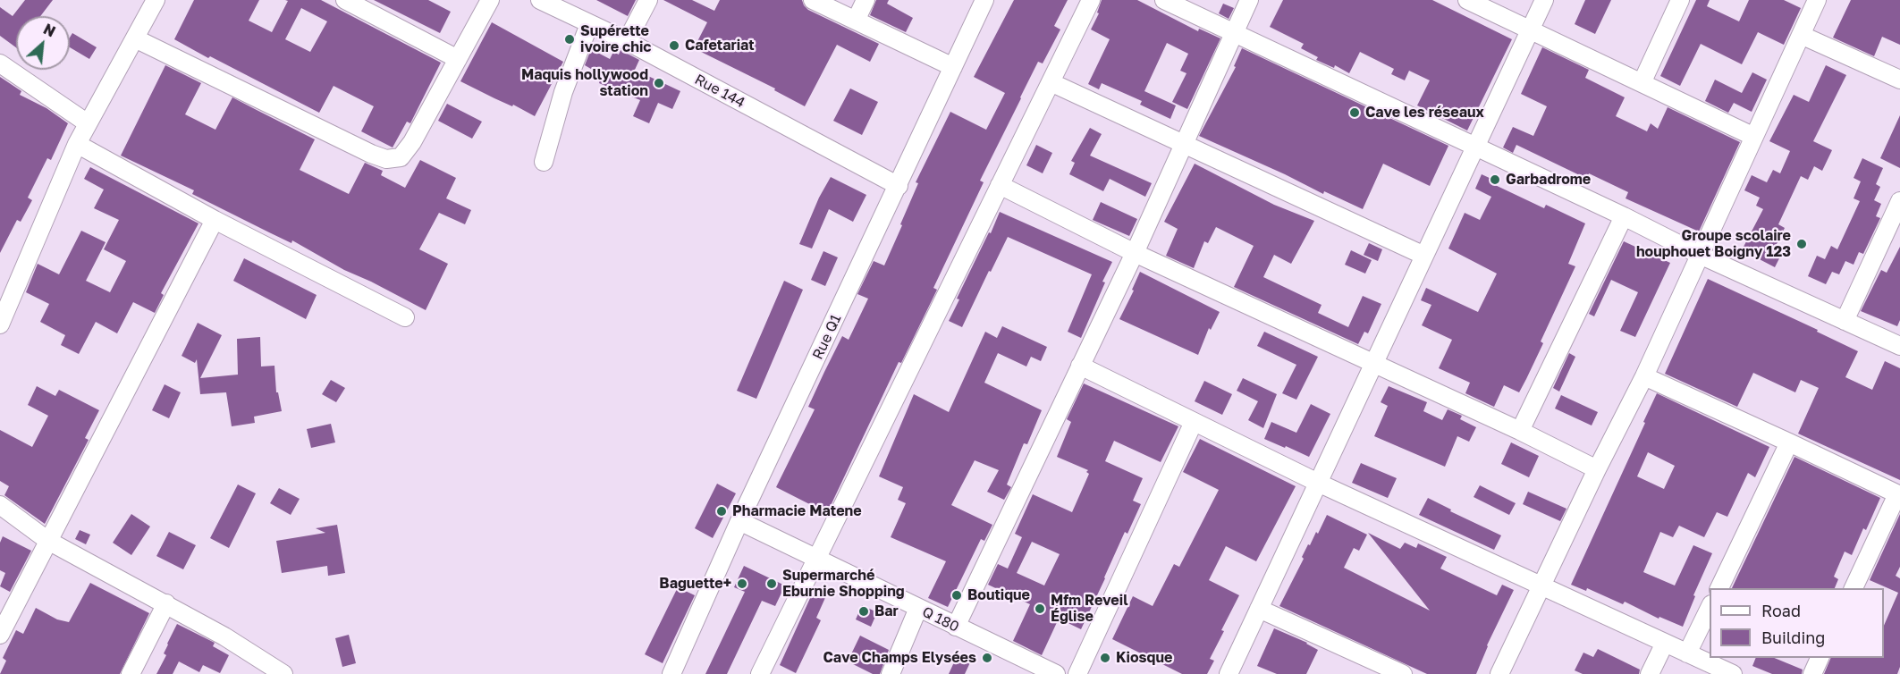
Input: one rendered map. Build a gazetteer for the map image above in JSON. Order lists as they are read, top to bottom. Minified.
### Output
{"streets":{"street":["Rue 144","Rue Q1","Q 180"]},"crossings":[["Rue 144","Rue Q1"],["Rue Q1","Q 180"]],"places":["Supérette ivoire chic","Cafetariat","Maquis hollywood station","Cave les réseaux","Garbadrome","Groupe scolaire houphouet Boigny 123","Pharmacie Matene","Baguette+","Supermarché Eburnie Shopping","Boutique","Mfm Reveil Église","Bar","Cave Champs Elysées","Kiosque"],"legend":["Road","Building"],"north":"top right"}
